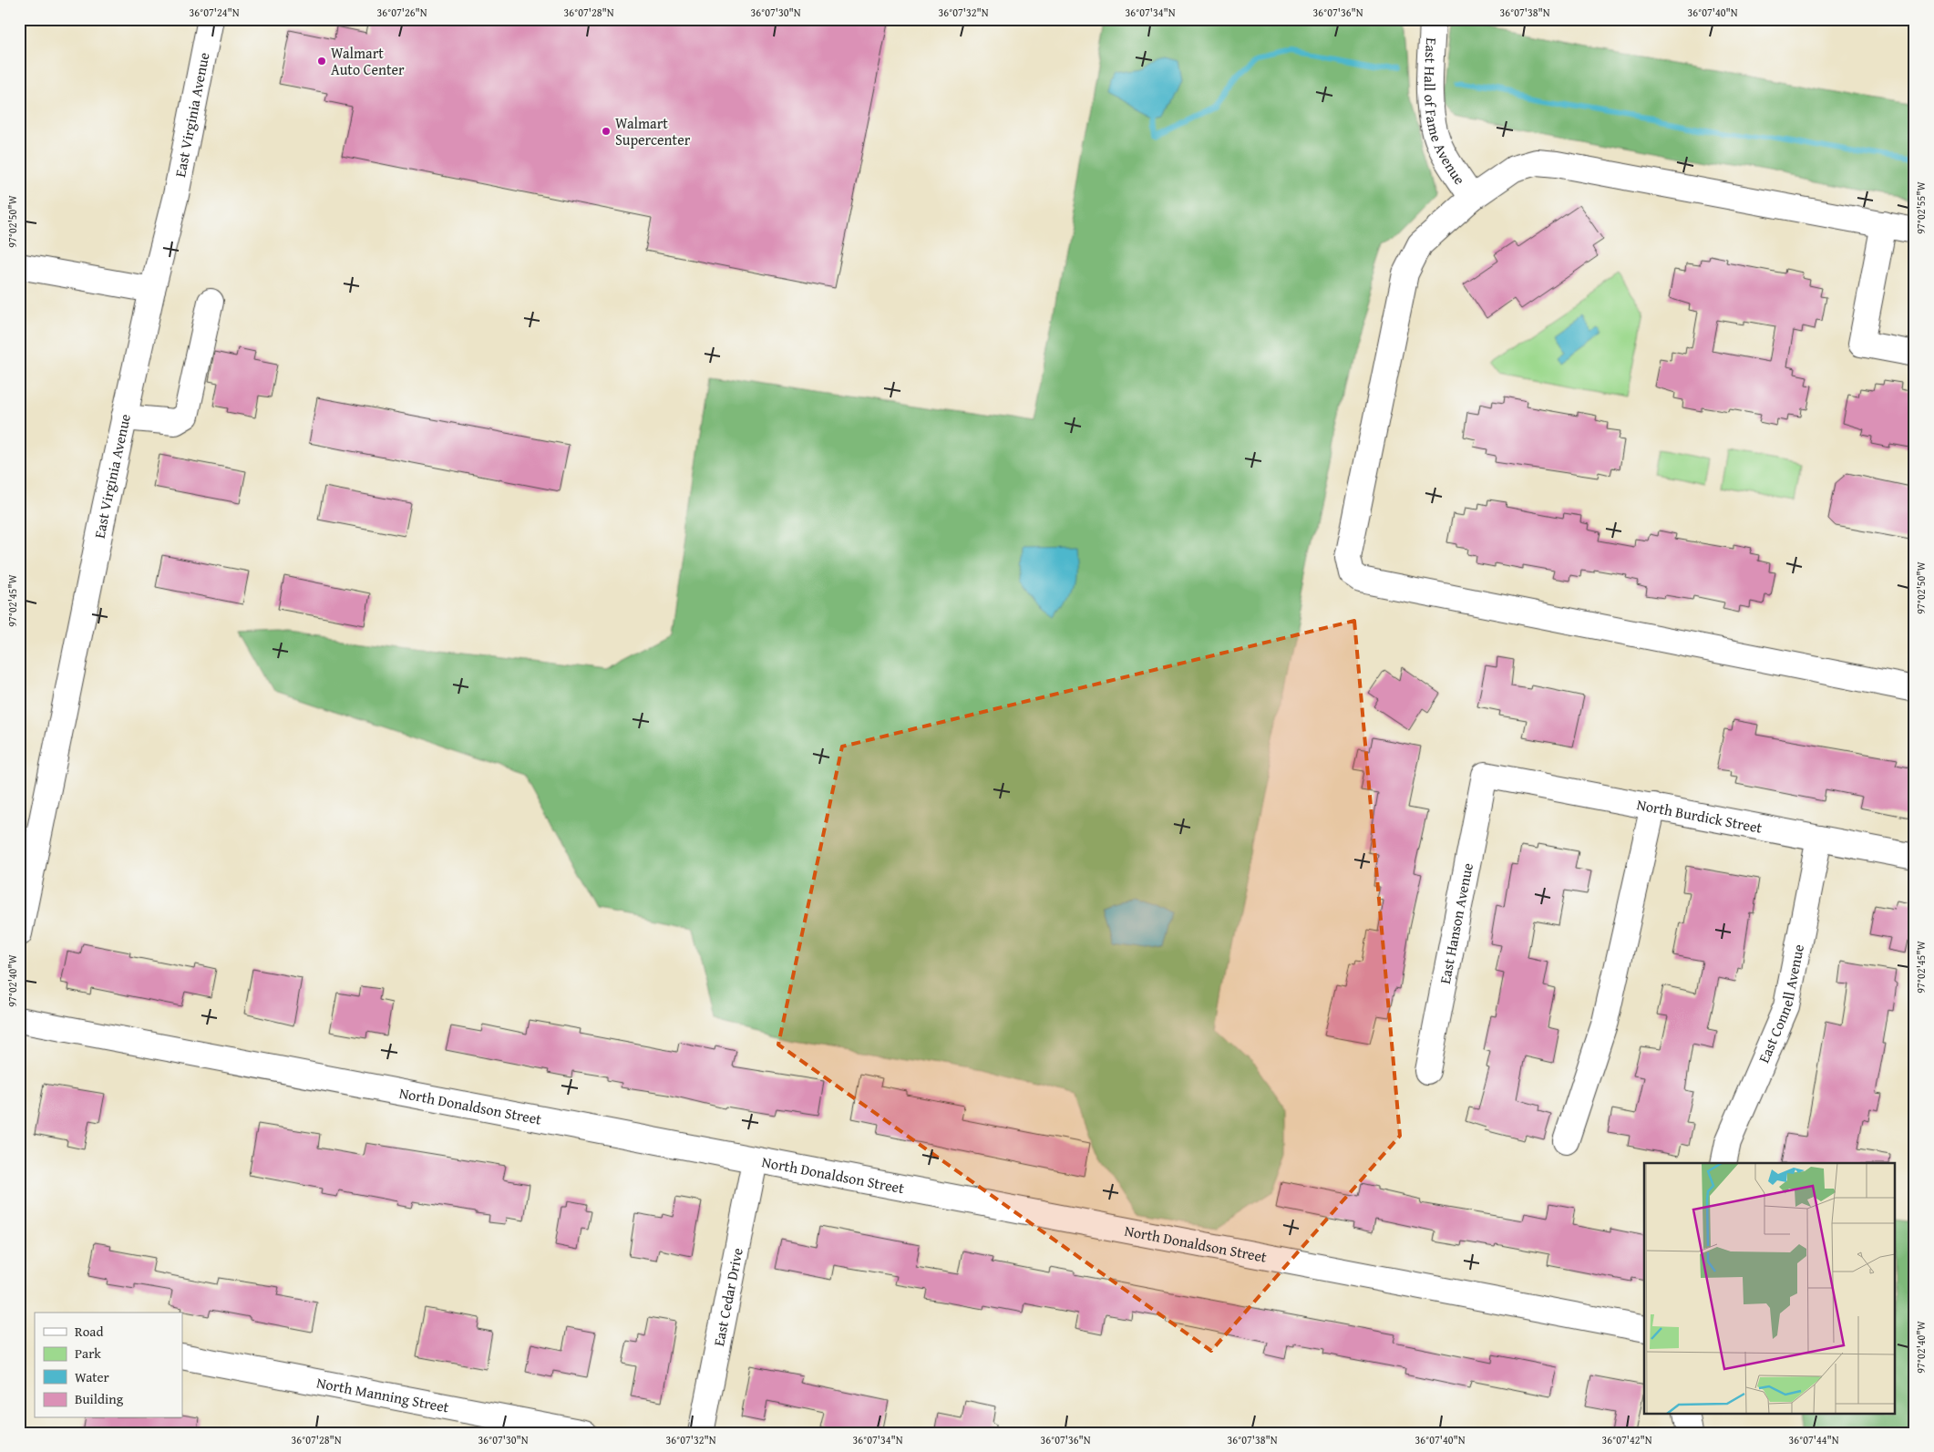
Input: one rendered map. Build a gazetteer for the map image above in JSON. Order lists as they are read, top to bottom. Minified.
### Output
{"streets":{"street":["East Hall of Fame Avenue","East Virginia Avenue","North Burdick Street","East Hanson Avenue","East Connell Avenue","North Donaldson Street","East Cedar Drive","North Manning Street"]},"crossings":[["North Burdick Street","East Hanson Avenue"],["North Burdick Street","East Connell Avenue"],["North Donaldson Street","East Cedar Drive"]],"places":["Walmart Auto Center","Walmart Supercenter"],"legend":["Road","Park","Water","Building"],"coordinates":["36°07'24\"N","36°07'26\"N","36°07'28\"N","36°07'30\"N","36°07'32\"N","36°07'34\"N","36°07'36\"N","36°07'38\"N","36°07'40\"N","97°02'55\"W","97°02'50\"W","97°02'45\"W","97°02'40\"W","36°07'42\"N","36°07'44\"N"]}
